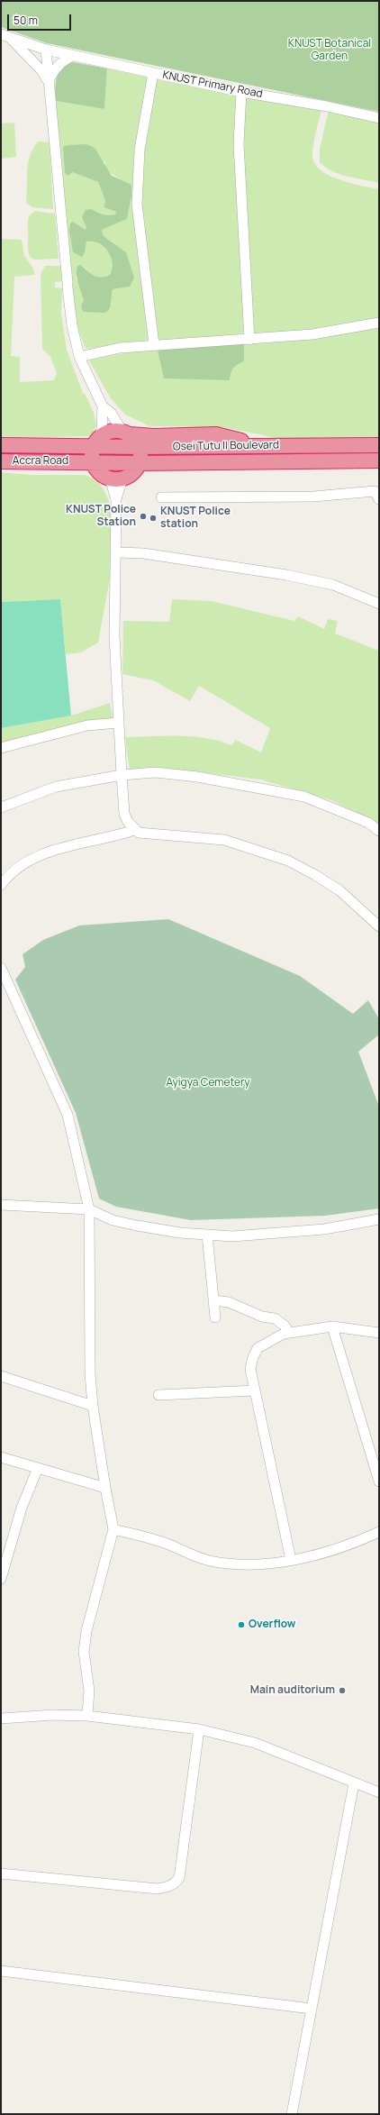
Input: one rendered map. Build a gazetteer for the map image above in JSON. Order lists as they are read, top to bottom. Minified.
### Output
{"streets":{"highway":["Osei Tutu II Boulevard","Accra Road"],"street":["KNUST Primary Road"]},"crossings":[["Osei Tutu II Boulevard","Accra Road"]],"parks":["KNUST Botanical Garden","Ayigya Cemetery"],"places":["KNUST Police Station","KNUST Police station","Overflow","Main auditorium"],"scale_bar":"50 m"}
